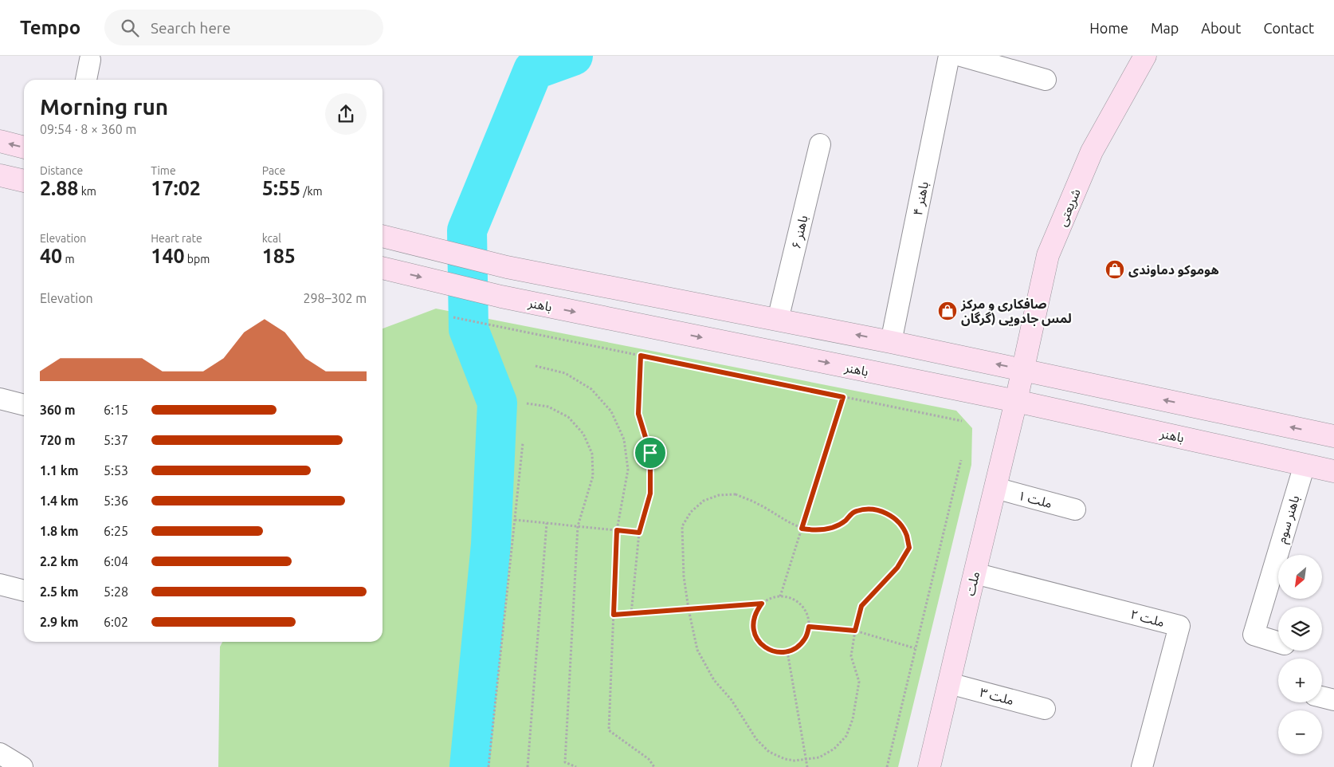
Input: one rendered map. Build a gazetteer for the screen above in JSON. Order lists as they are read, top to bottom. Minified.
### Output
{"streets":{"main road":["شریعتی","باهنر","ملت"],"street":["۴ باهنر","۶ باهنر","ملت ۱","باهنر سوم","۲ ملت","۳ ملت"]},"crossings":[["شریعتی","باهنر"],["شریعتی","ملت"],["باهنر","باهنر سوم"],["باهنر","ملت"],["ملت ۱","ملت"],["ملت","۲ ملت"],["ملت","۳ ملت"]],"places":{"shop":["هوموکو دماوندی","صافکاری و مرکز لمس جادویی (گرگان"]},"north":"bottom left","page":{"header":"Tempo","search":"Search here","nav":["Home","Map","About","Contact"],"heading":["Morning run","09:54 · 8 × 360 m"],"stats":[["Distance","2.88 km"],["Time","17:02"],["Pace","5:55 /km"],["Elevation","40 m"],["Heart rate","140 bpm"],["kcal","185"]],"chart":["Elevation","298–302 m"],"list":[{"name":"360 m","note":"6:15"},{"name":"720 m","note":"5:37"},{"name":"1.1 km","note":"5:53"},{"name":"1.4 km","note":"5:36"},{"name":"1.8 km","note":"6:25"},{"name":"2.2 km","note":"6:04"},{"name":"2.5 km","note":"5:28"},{"name":"2.9 km","note":"6:02"}],"map_buttons":["+","−"]}}
